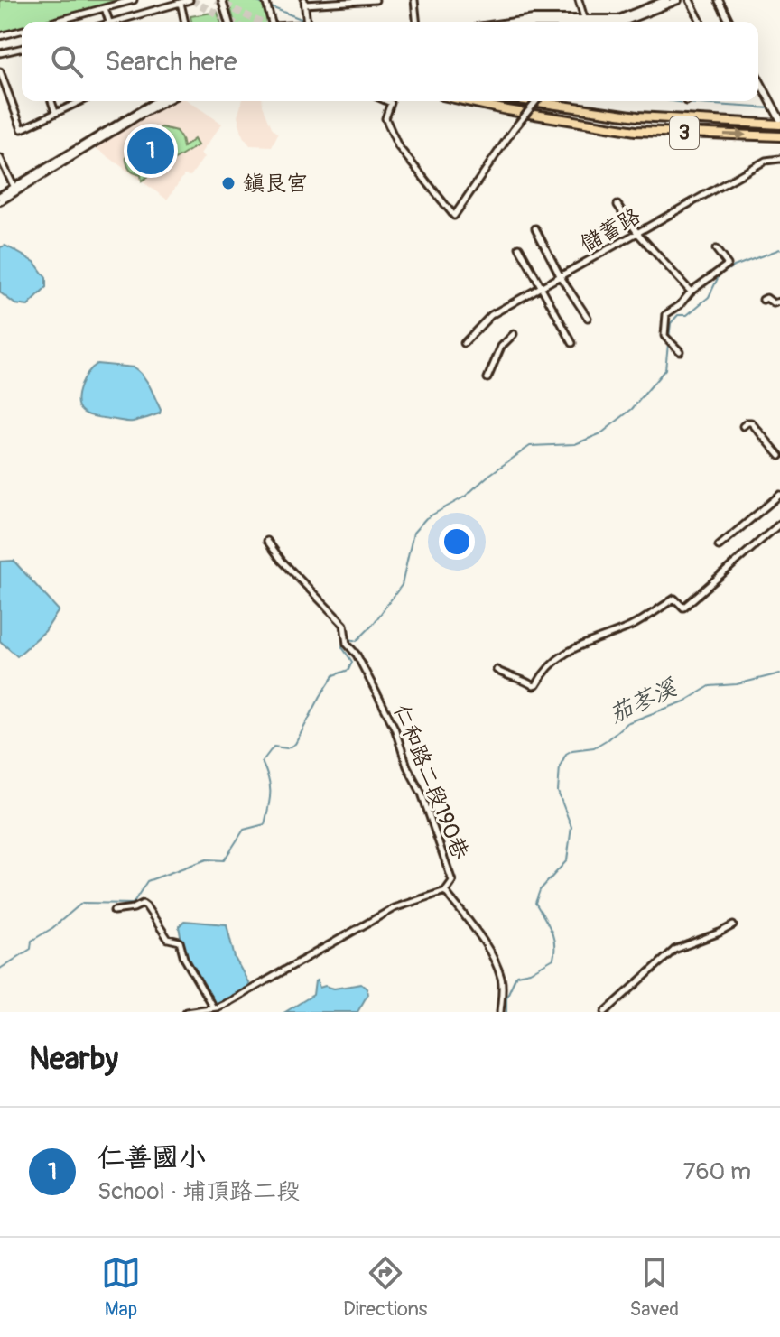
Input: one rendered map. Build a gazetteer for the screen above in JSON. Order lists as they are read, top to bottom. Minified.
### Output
{"streets":{"highway":["3"],"street":["儲蓄路","仁和路二段190巷"]},"water":["茄苳溪"],"places":["鎮艮宮"],"page":{"search":"Search here","pins":"1","heading":"Nearby","list":[{"mark":"1","name":"仁善國小","note":"School · 埔頂路二段","value":"760 m"}],"nav":["Map","Directions","Saved"]}}
